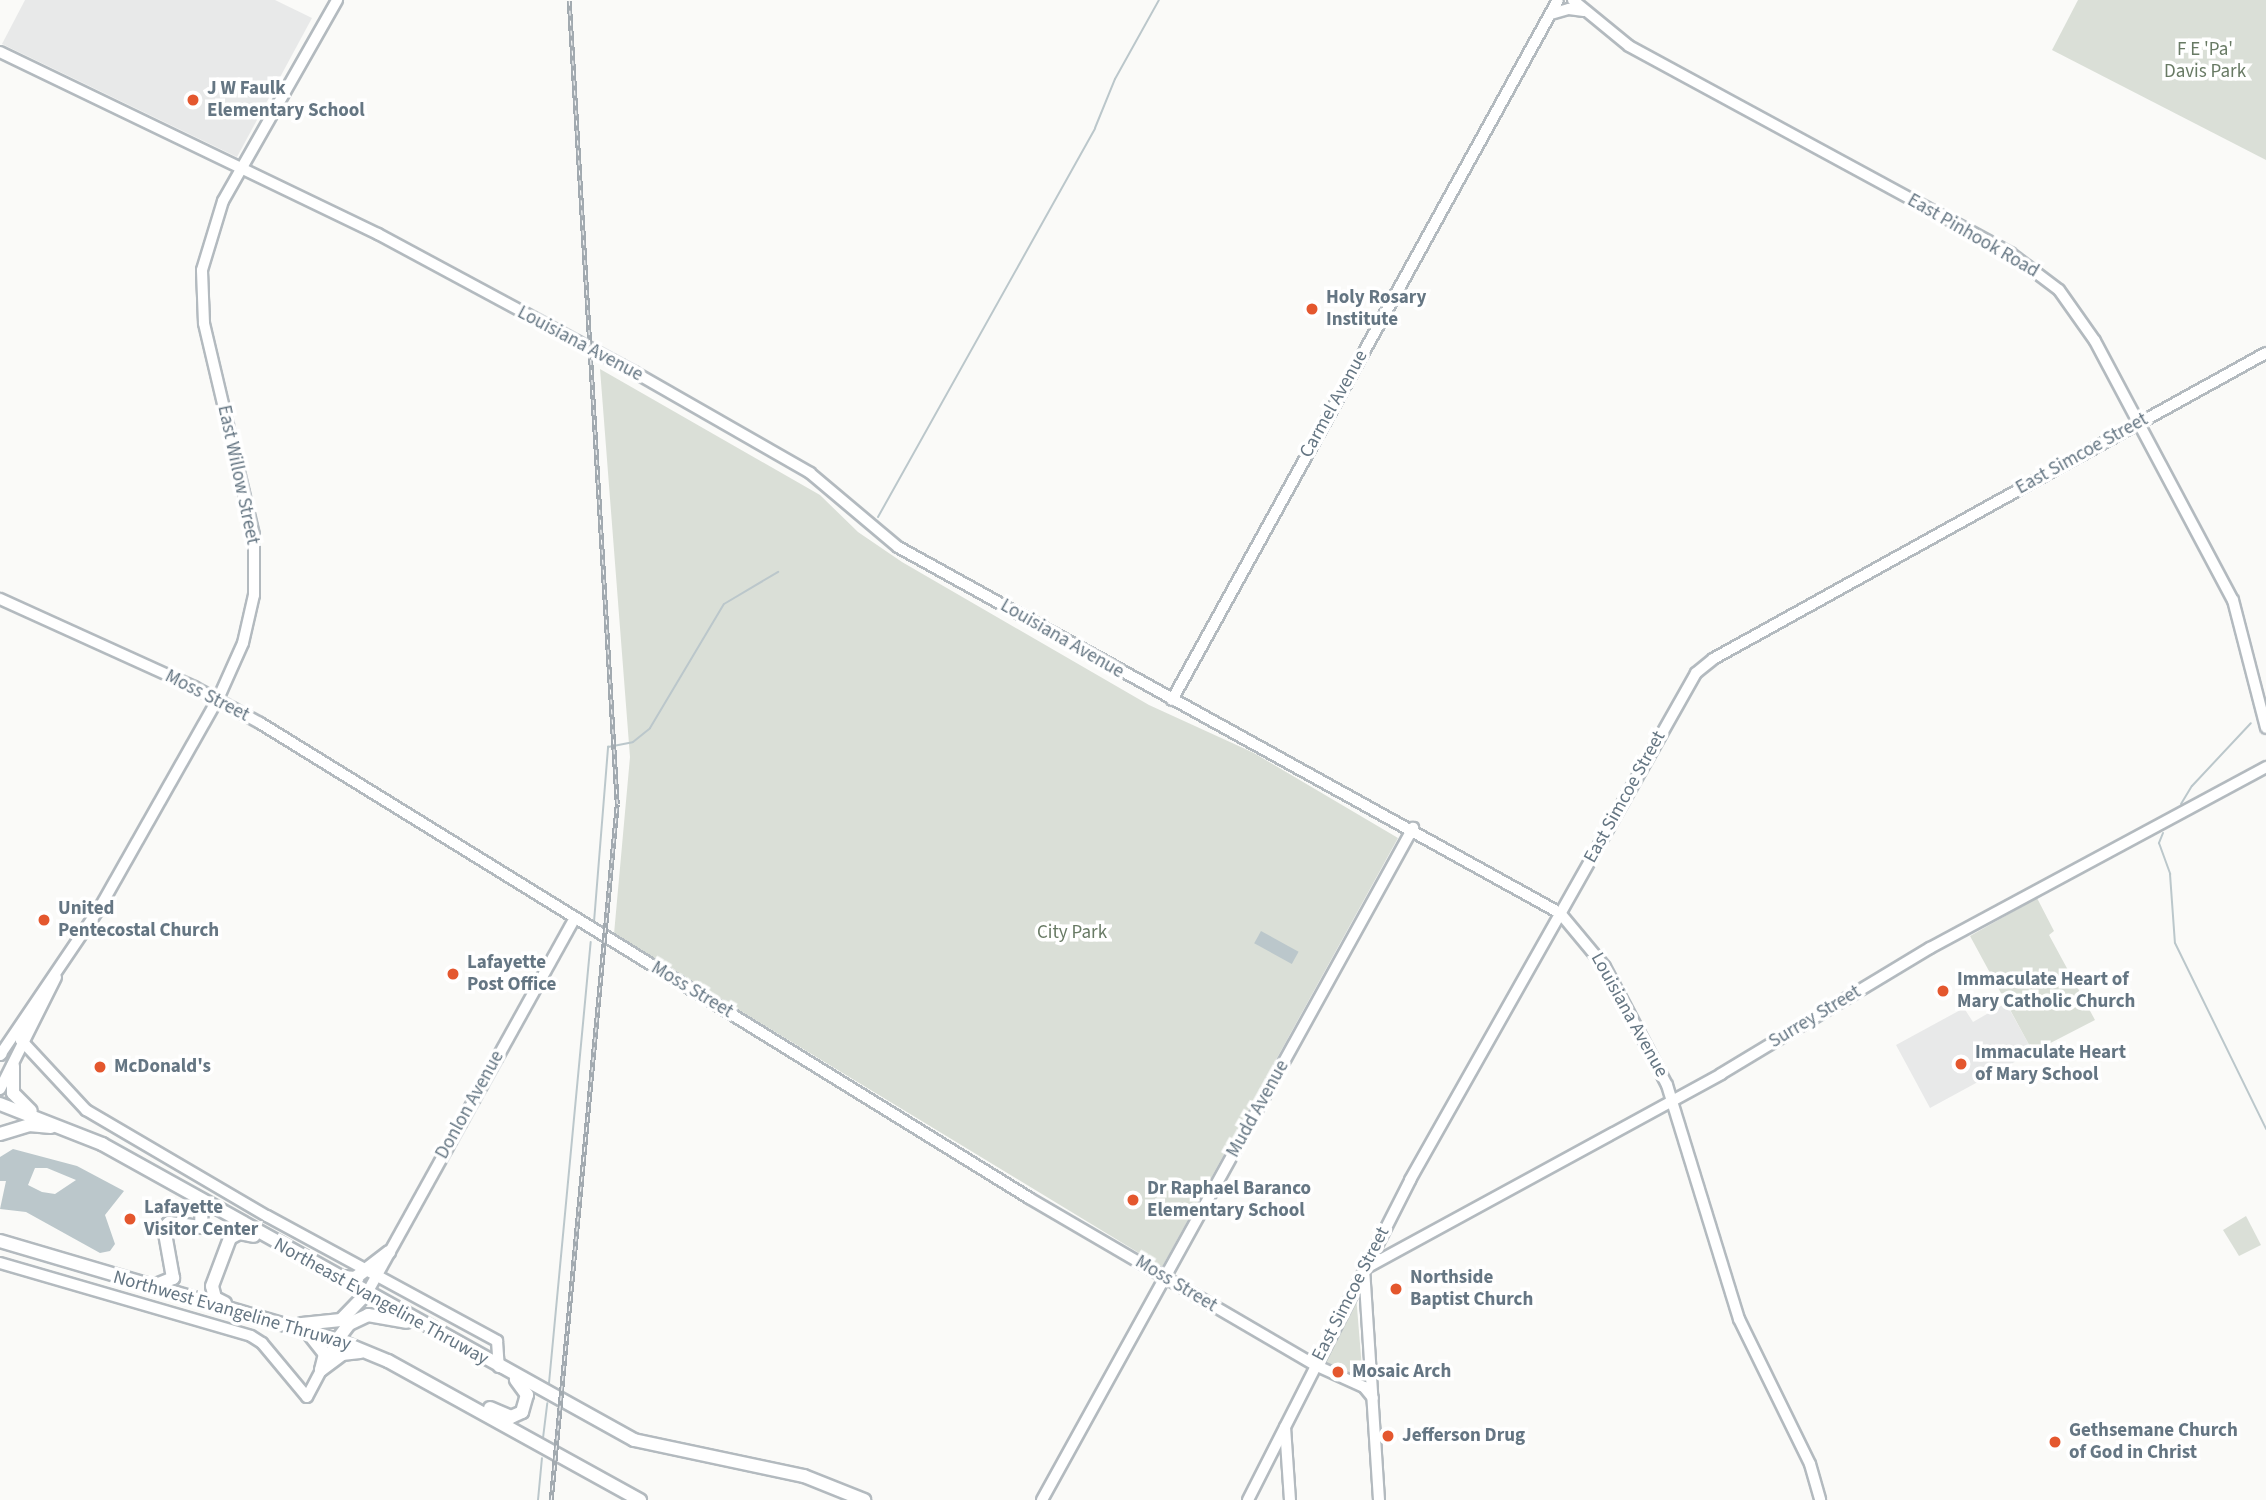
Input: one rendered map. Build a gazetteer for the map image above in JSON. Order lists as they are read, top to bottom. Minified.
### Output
{"streets":{"highway":["Northeast Evangeline Thruway","Northwest Evangeline Thruway"],"main road":["East Pinhook Road","Louisiana Avenue","Carmel Avenue","East Simcoe Street","East Willow Street","Moss Street","Surrey Street","Donlon Avenue","Mudd Avenue"]},"crossings":[["East Pinhook Road","East Simcoe Street"],["Louisiana Avenue","Carmel Avenue"],["Louisiana Avenue","East Simcoe Street"],["Louisiana Avenue","East Willow Street"],["Louisiana Avenue","Surrey Street"],["Louisiana Avenue","Mudd Avenue"],["East Simcoe Street","Moss Street"],["East Simcoe Street","Surrey Street"],["East Willow Street","Moss Street"],["East Willow Street","Northeast Evangeline Thruway"],["Moss Street","Donlon Avenue"],["Moss Street","Mudd Avenue"]],"parks":["F E 'Pa' Davis Park","City Park"],"places":["J W Faulk Elementary School","Holy Rosary Institute","United Pentecostal Church","Lafayette Post Office","Immaculate Heart of Mary Catholic Church","Immaculate Heart of Mary School","McDonald's","Dr Raphael Baranco Elementary School","Lafayette Visitor Center","Northside Baptist Church","Mosaic Arch","Jefferson Drug","Gethsemane Church of God in Christ"]}
